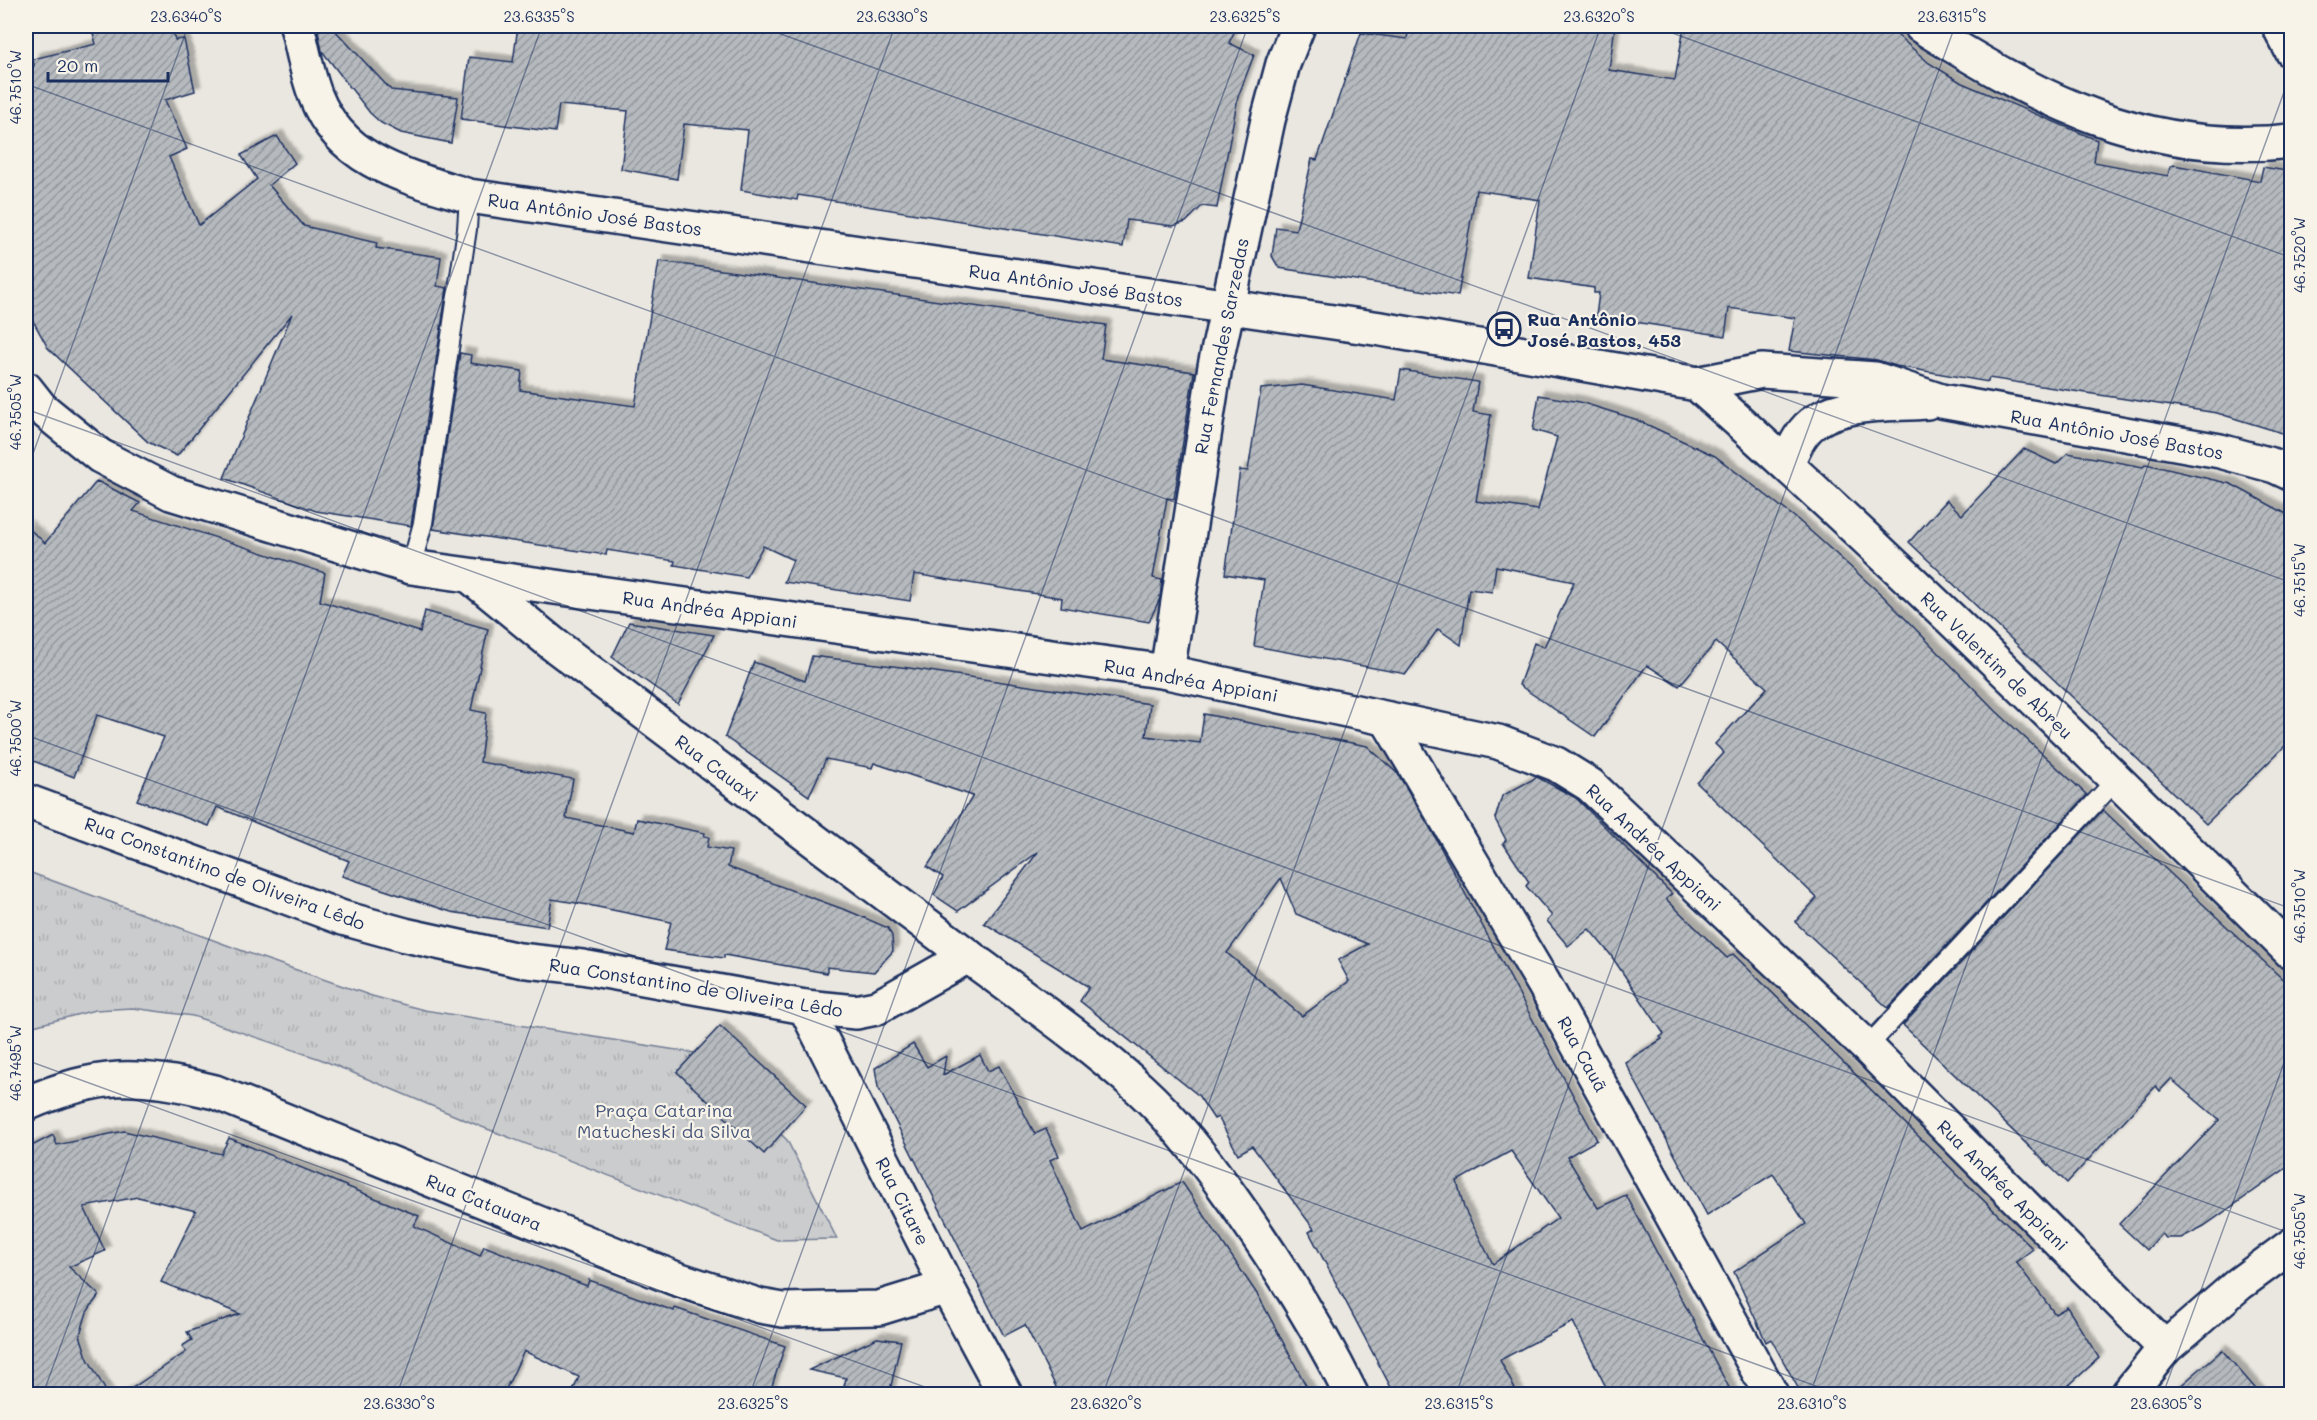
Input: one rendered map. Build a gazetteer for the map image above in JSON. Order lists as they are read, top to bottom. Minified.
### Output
{"streets":{"street":["Rua Antônio José Bastos","Rua Fernandes Sarzedas","Rua Andréa Appiani","Rua Valentim de Abreu","Rua Cauaxi","Rua Constantino de Oliveira Lêdo","Rua Cauã","Rua Citare","Rua Catauara"]},"crossings":[["Rua Antônio José Bastos","Rua Fernandes Sarzedas"],["Rua Antônio José Bastos","Rua Valentim de Abreu"],["Rua Fernandes Sarzedas","Rua Andréa Appiani"],["Rua Andréa Appiani","Rua Cauaxi"],["Rua Andréa Appiani","Rua Cauã"],["Rua Cauaxi","Rua Constantino de Oliveira Lêdo"],["Rua Constantino de Oliveira Lêdo","Rua Citare"],["Rua Citare","Rua Catauara"]],"parks":["Praça Catarina Matucheski da Silva"],"places":{"bus stop":["Rua Antônio José Bastos, 453"]},"scale_bar":"20 m","coordinates":["23.6340°S","23.6335°S","23.6330°S","23.6325°S","23.6320°S","23.6315°S","46.7510°W","46.7520°W","46.7505°W","46.7515°W","46.7500°W","46.7495°W","23.6310°S","23.6305°S"]}
